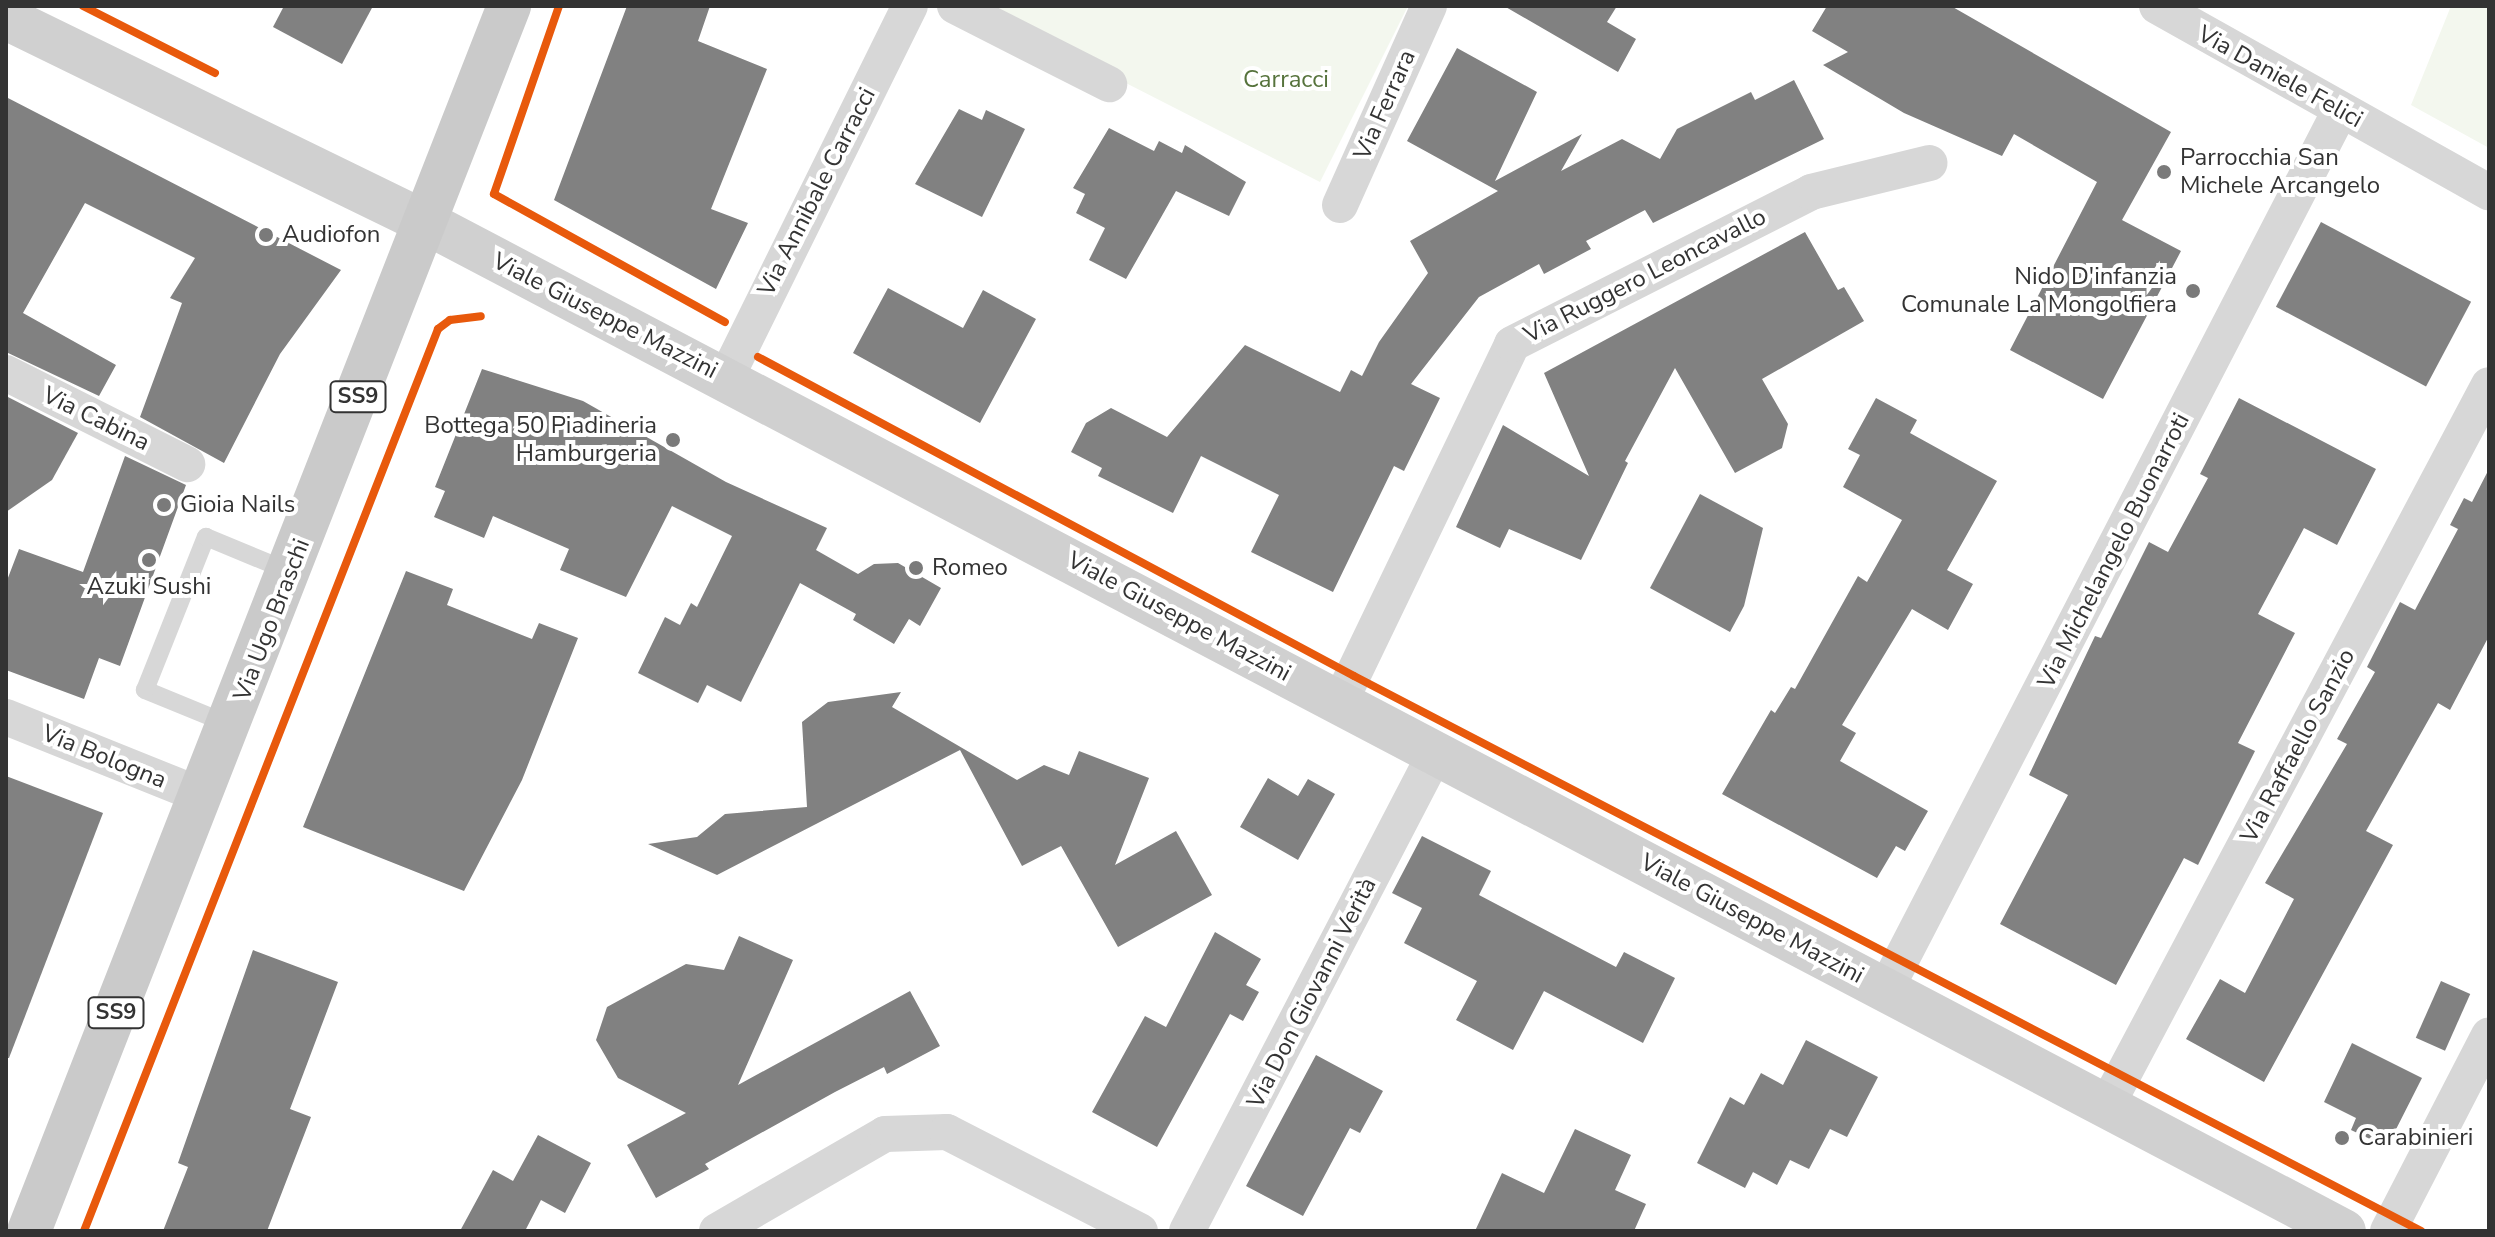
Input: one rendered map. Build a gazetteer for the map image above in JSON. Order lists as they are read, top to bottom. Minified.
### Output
{"streets":{"main road":["SS9","Via Ugo Braschi"],"street":["Via Daniele Felici","Via Ferrara","Via Annibale Carracci","Via Ruggero Leoncavallo","Viale Giuseppe Mazzini","Via Cabina","Via Michelangelo Buonarroti","Via Raffaello Sanzio","Via Bologna","Via Don Giovanni Verità"]},"crossings":[["Via Daniele Felici","Via Michelangelo Buonarroti"],["Via Annibale Carracci","Viale Giuseppe Mazzini"],["Via Ruggero Leoncavallo","Viale Giuseppe Mazzini"],["Viale Giuseppe Mazzini","Via Michelangelo Buonarroti"],["Viale Giuseppe Mazzini","Via Ugo Braschi"],["Viale Giuseppe Mazzini","Via Raffaello Sanzio"],["Viale Giuseppe Mazzini","Via Don Giovanni Verità"],["Via Ugo Braschi","Via Bologna"]],"parks":["Carracci"],"places":["Parrocchia San Michele Arcangelo","Audiofon","Nido D'infanzia Comunale La Mongolfiera","Bottega 50 Piadineria Hamburgeria","Gioia Nails","Azuki Sushi","Romeo","Carabinieri"]}
